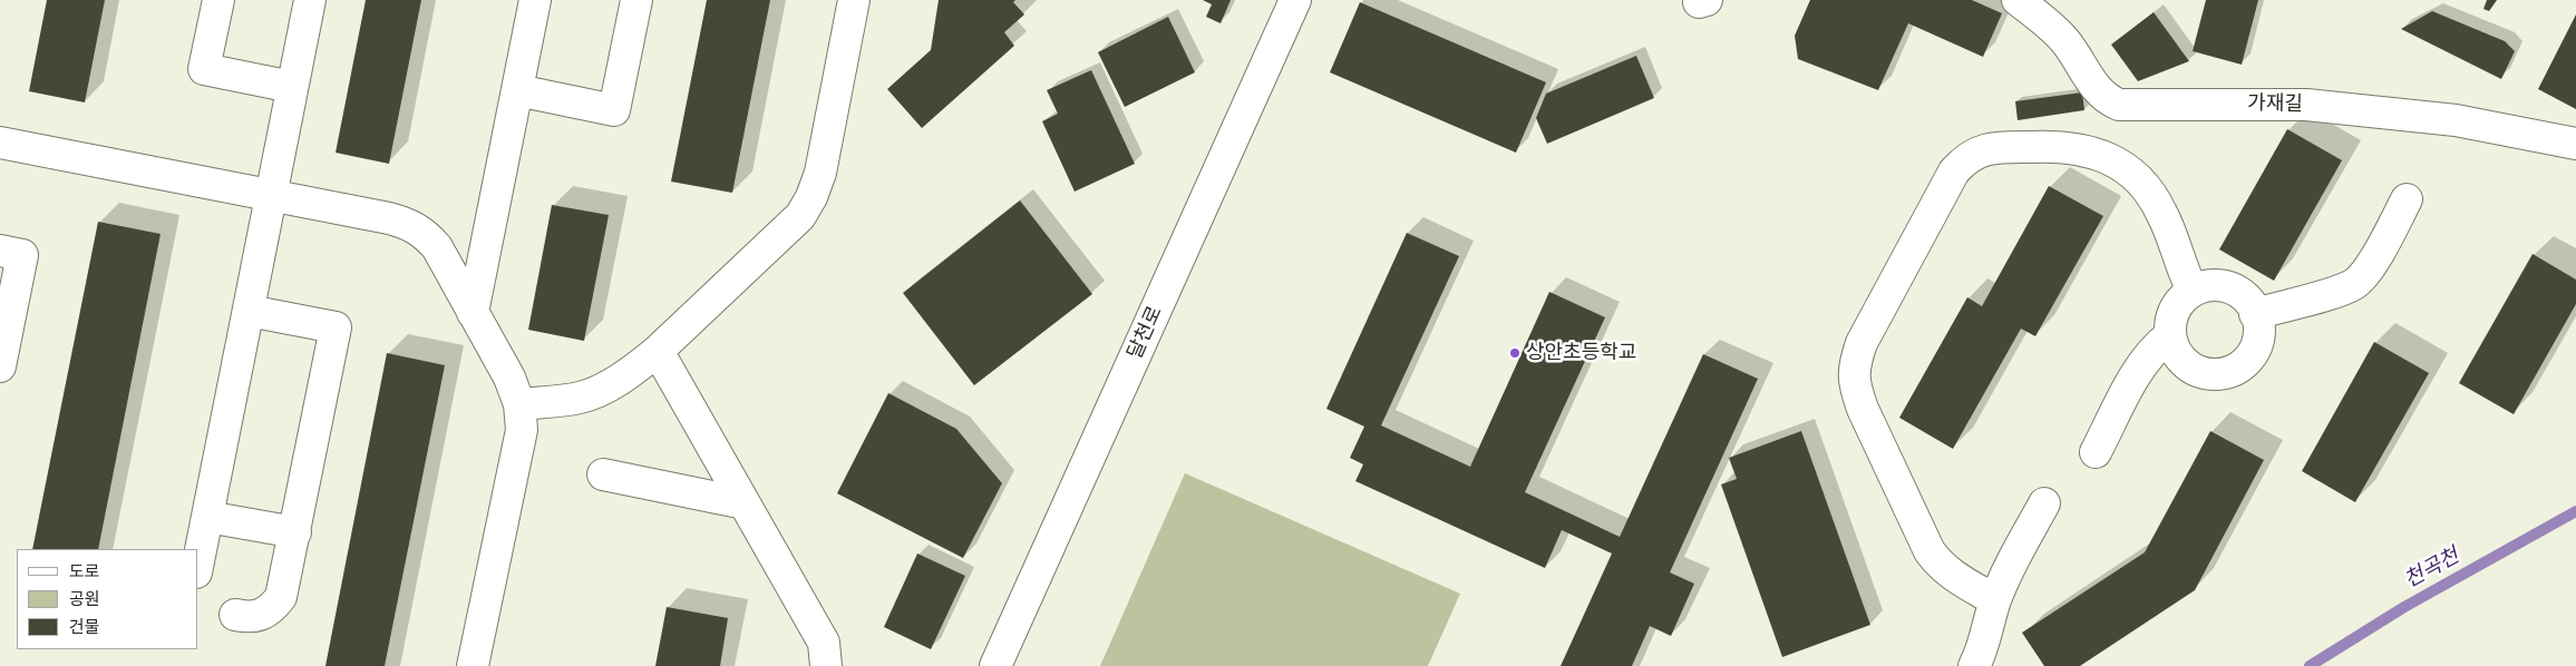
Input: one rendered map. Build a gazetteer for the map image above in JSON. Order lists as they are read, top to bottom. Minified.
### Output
{"streets":{"street":["가재길","달천로"]},"water":["천곡천"],"places":["상안초등학교"],"legend":["도로","공원","건물"]}
